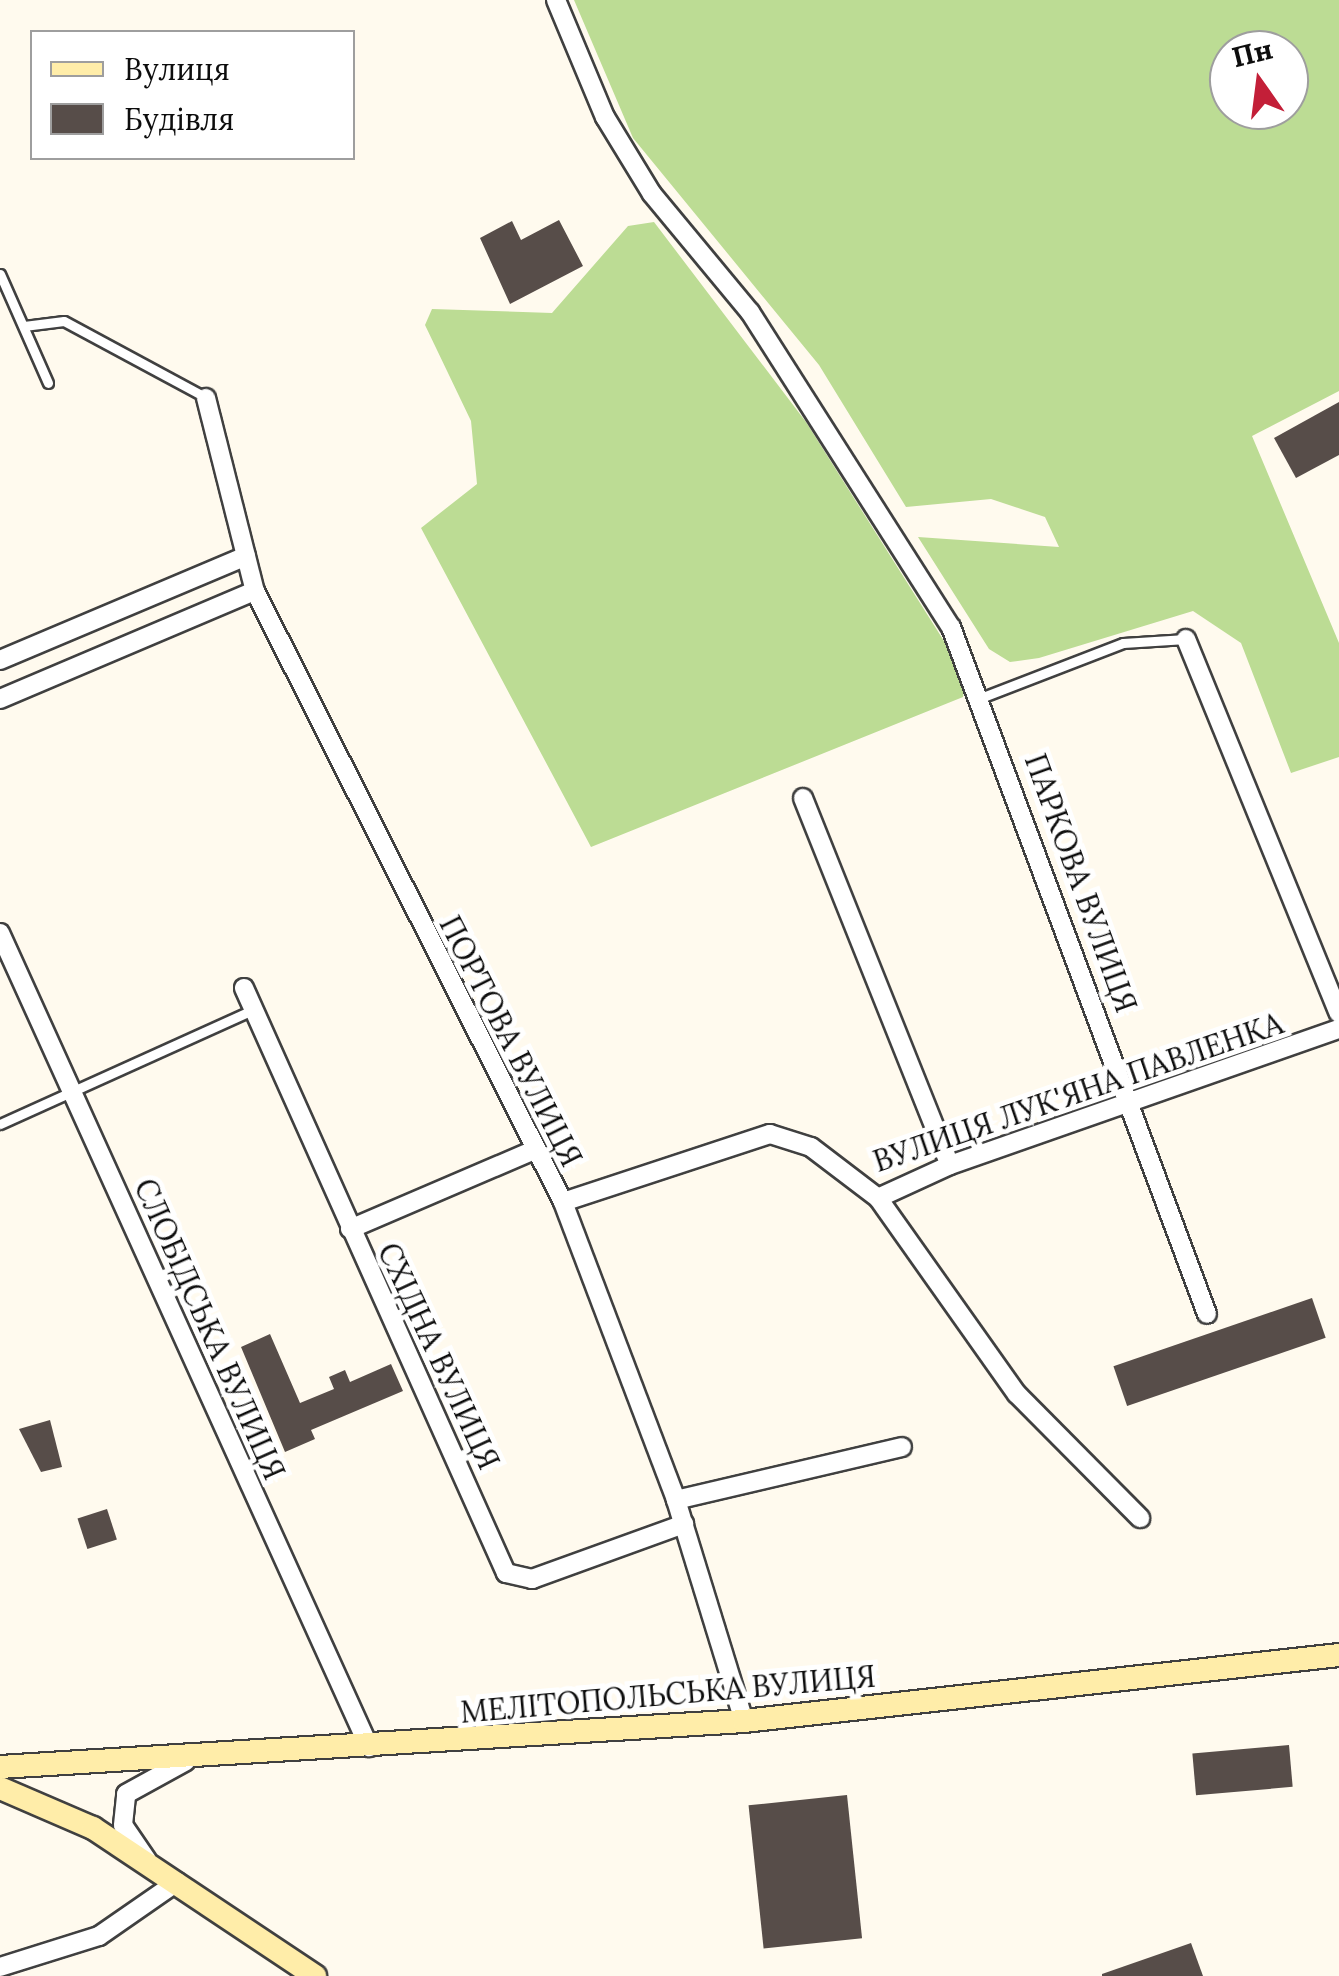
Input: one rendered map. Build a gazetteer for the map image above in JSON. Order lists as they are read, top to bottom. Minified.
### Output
{"streets":{"main road":["МЕЛІТОПОЛЬСЬКА ВУЛИЦЯ"],"street":["ПАРКОВА ВУЛИЦЯ","ПОРТОВА ВУЛИЦЯ","ВУЛИЦЯ ЛУК'ЯНА ПАВЛЕНКА","СЛОБІДСЬКА ВУЛИЦЯ","СХІДНА ВУЛИЦЯ"]},"crossings":[["ПАРКОВА ВУЛИЦЯ","ВУЛИЦЯ ЛУК'ЯНА ПАВЛЕНКА"],["ПОРТОВА ВУЛИЦЯ","ВУЛИЦЯ ЛУК'ЯНА ПАВЛЕНКА"],["ПОРТОВА ВУЛИЦЯ","СХІДНА ВУЛИЦЯ"],["ПОРТОВА ВУЛИЦЯ","МЕЛІТОПОЛЬСЬКА ВУЛИЦЯ"],["СЛОБІДСЬКА ВУЛИЦЯ","МЕЛІТОПОЛЬСЬКА ВУЛИЦЯ"]],"legend":["Вулиця","Будівля"],"north":"top"}
